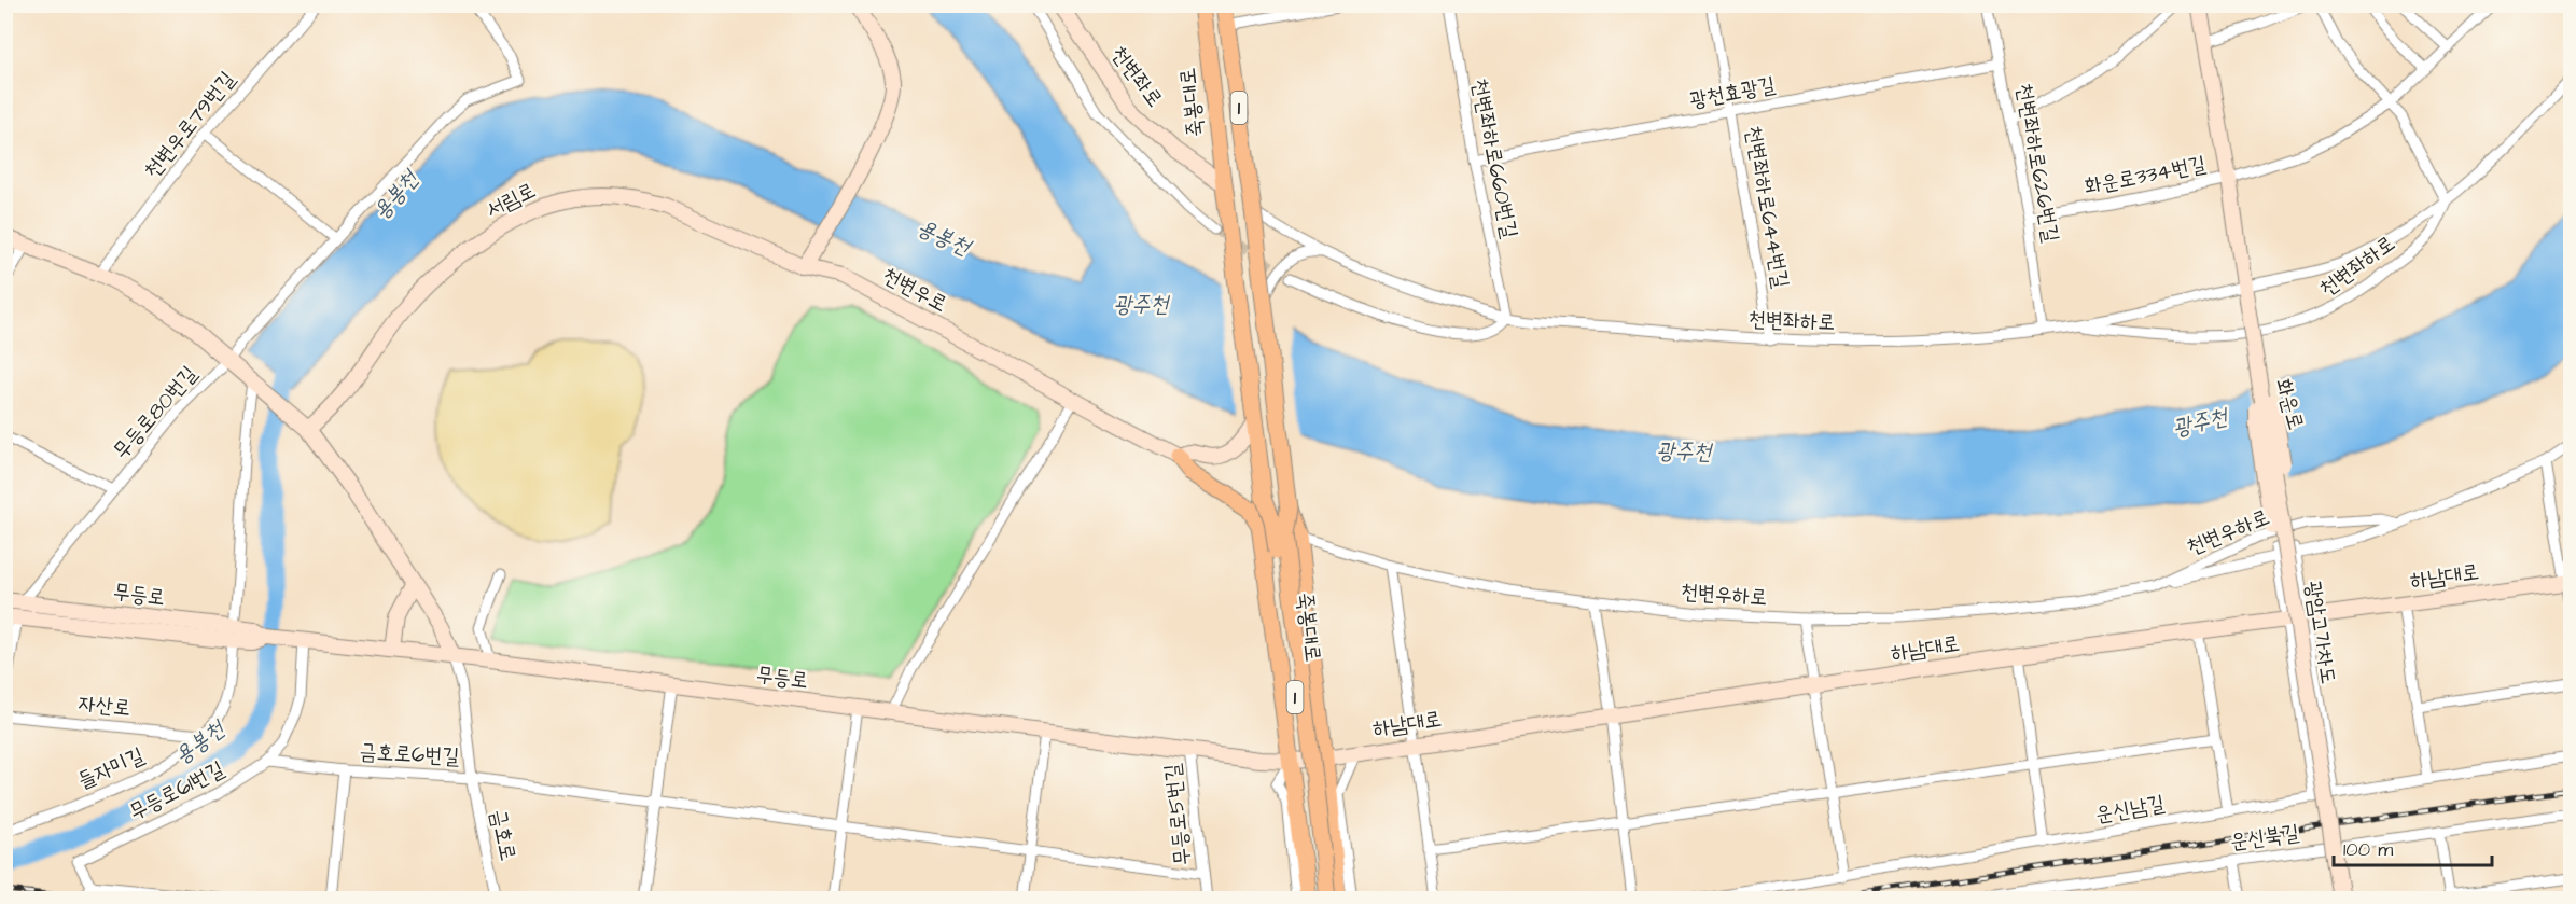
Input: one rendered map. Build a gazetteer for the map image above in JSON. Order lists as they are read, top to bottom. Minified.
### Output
{"streets":{"main road":["죽봉대로","1"],"street":["천변좌로","광천효광길","천변우로79번길","천변좌하로660번길","천변좌하로626번길","화운로334번길","서림로","천변좌하로644번길","천변좌하로","천변우로","화운로","무등로80번길","천변우하로","하남대로","무등로","광암고가차도","자산로","금호로6번길","들자미길","무등로61번길","운신남길","무등로5번길","금호로","운신북길"]},"crossings":[["천변좌로","죽봉대로"],["광천효광길","천변좌하로660번길"],["광천효광길","천변좌하로626번길"],["광천효광길","천변좌하로644번길"],["죽봉대로","1"],["죽봉대로","천변우로"],["1","천변좌하로"],["천변좌하로660번길","천변좌하로"],["천변좌하로626번길","화운로334번길"],["천변좌하로626번길","천변좌하로"],["서림로","천변우로"],["천변좌하로644번길","천변좌하로"],["화운로","천변우하로"],["화운로","하남대로"],["화운로","광암고가차도"],["화운로","운신남길"],["무등로80번길","무등로"],["하남대로","무등로"],["무등로","들자미길"],["무등로","무등로61번길"],["무등로","무등로5번길"],["무등로","금호로"],["자산로","들자미길"],["금호로6번길","무등로61번길"],["금호로6번길","금호로"],["무등로5번길","금호로"]],"water":["용봉천","광주천"],"scale_bar":"100 m"}
